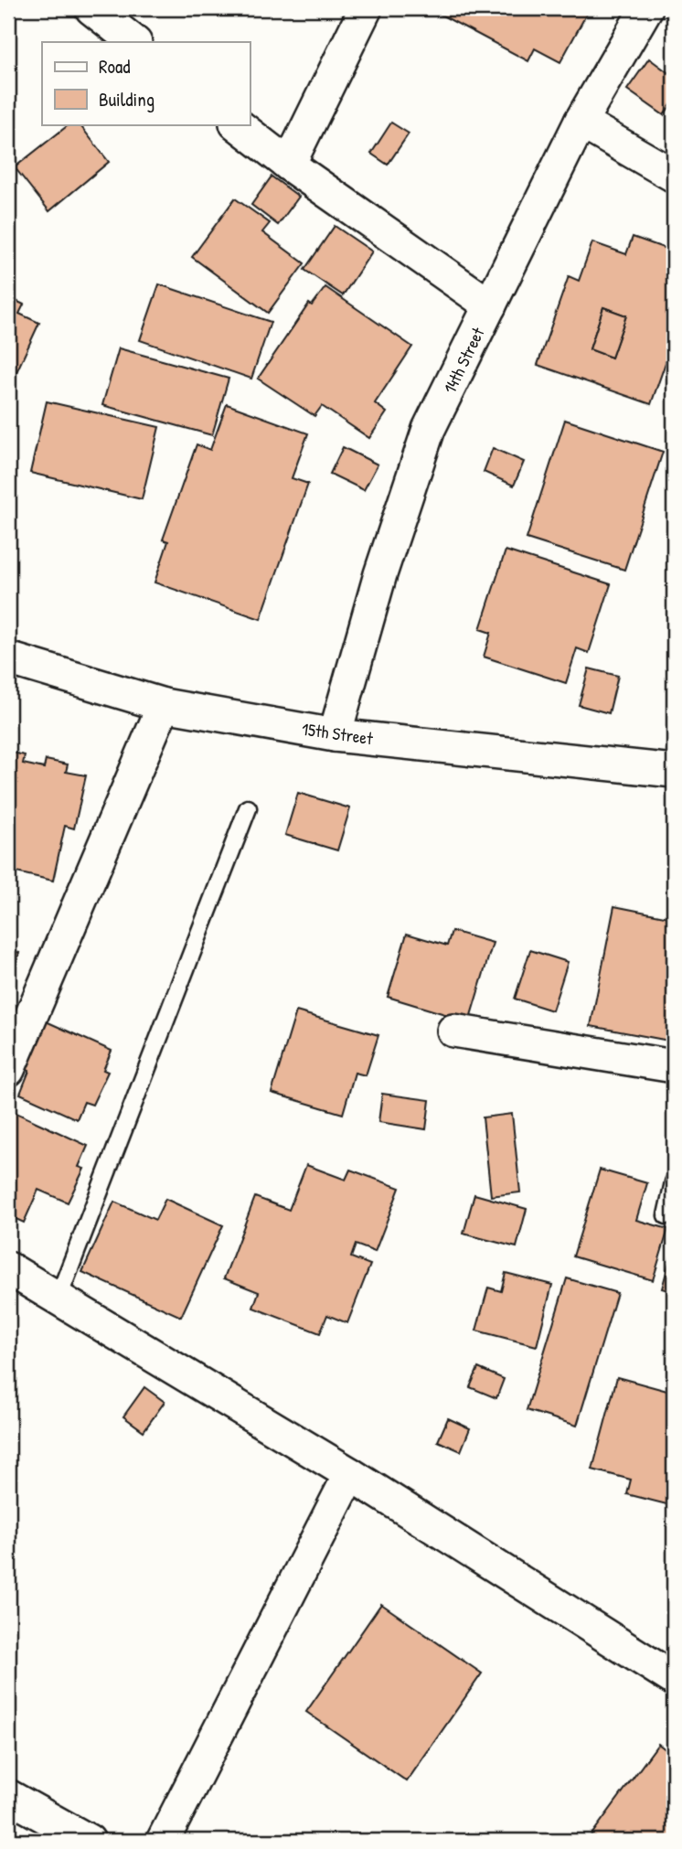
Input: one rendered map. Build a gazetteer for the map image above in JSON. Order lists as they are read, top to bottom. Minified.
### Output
{"streets":{"street":["14th Street","15th Street"]},"crossings":[["14th Street","15th Street"]],"legend":["Road","Building"]}
